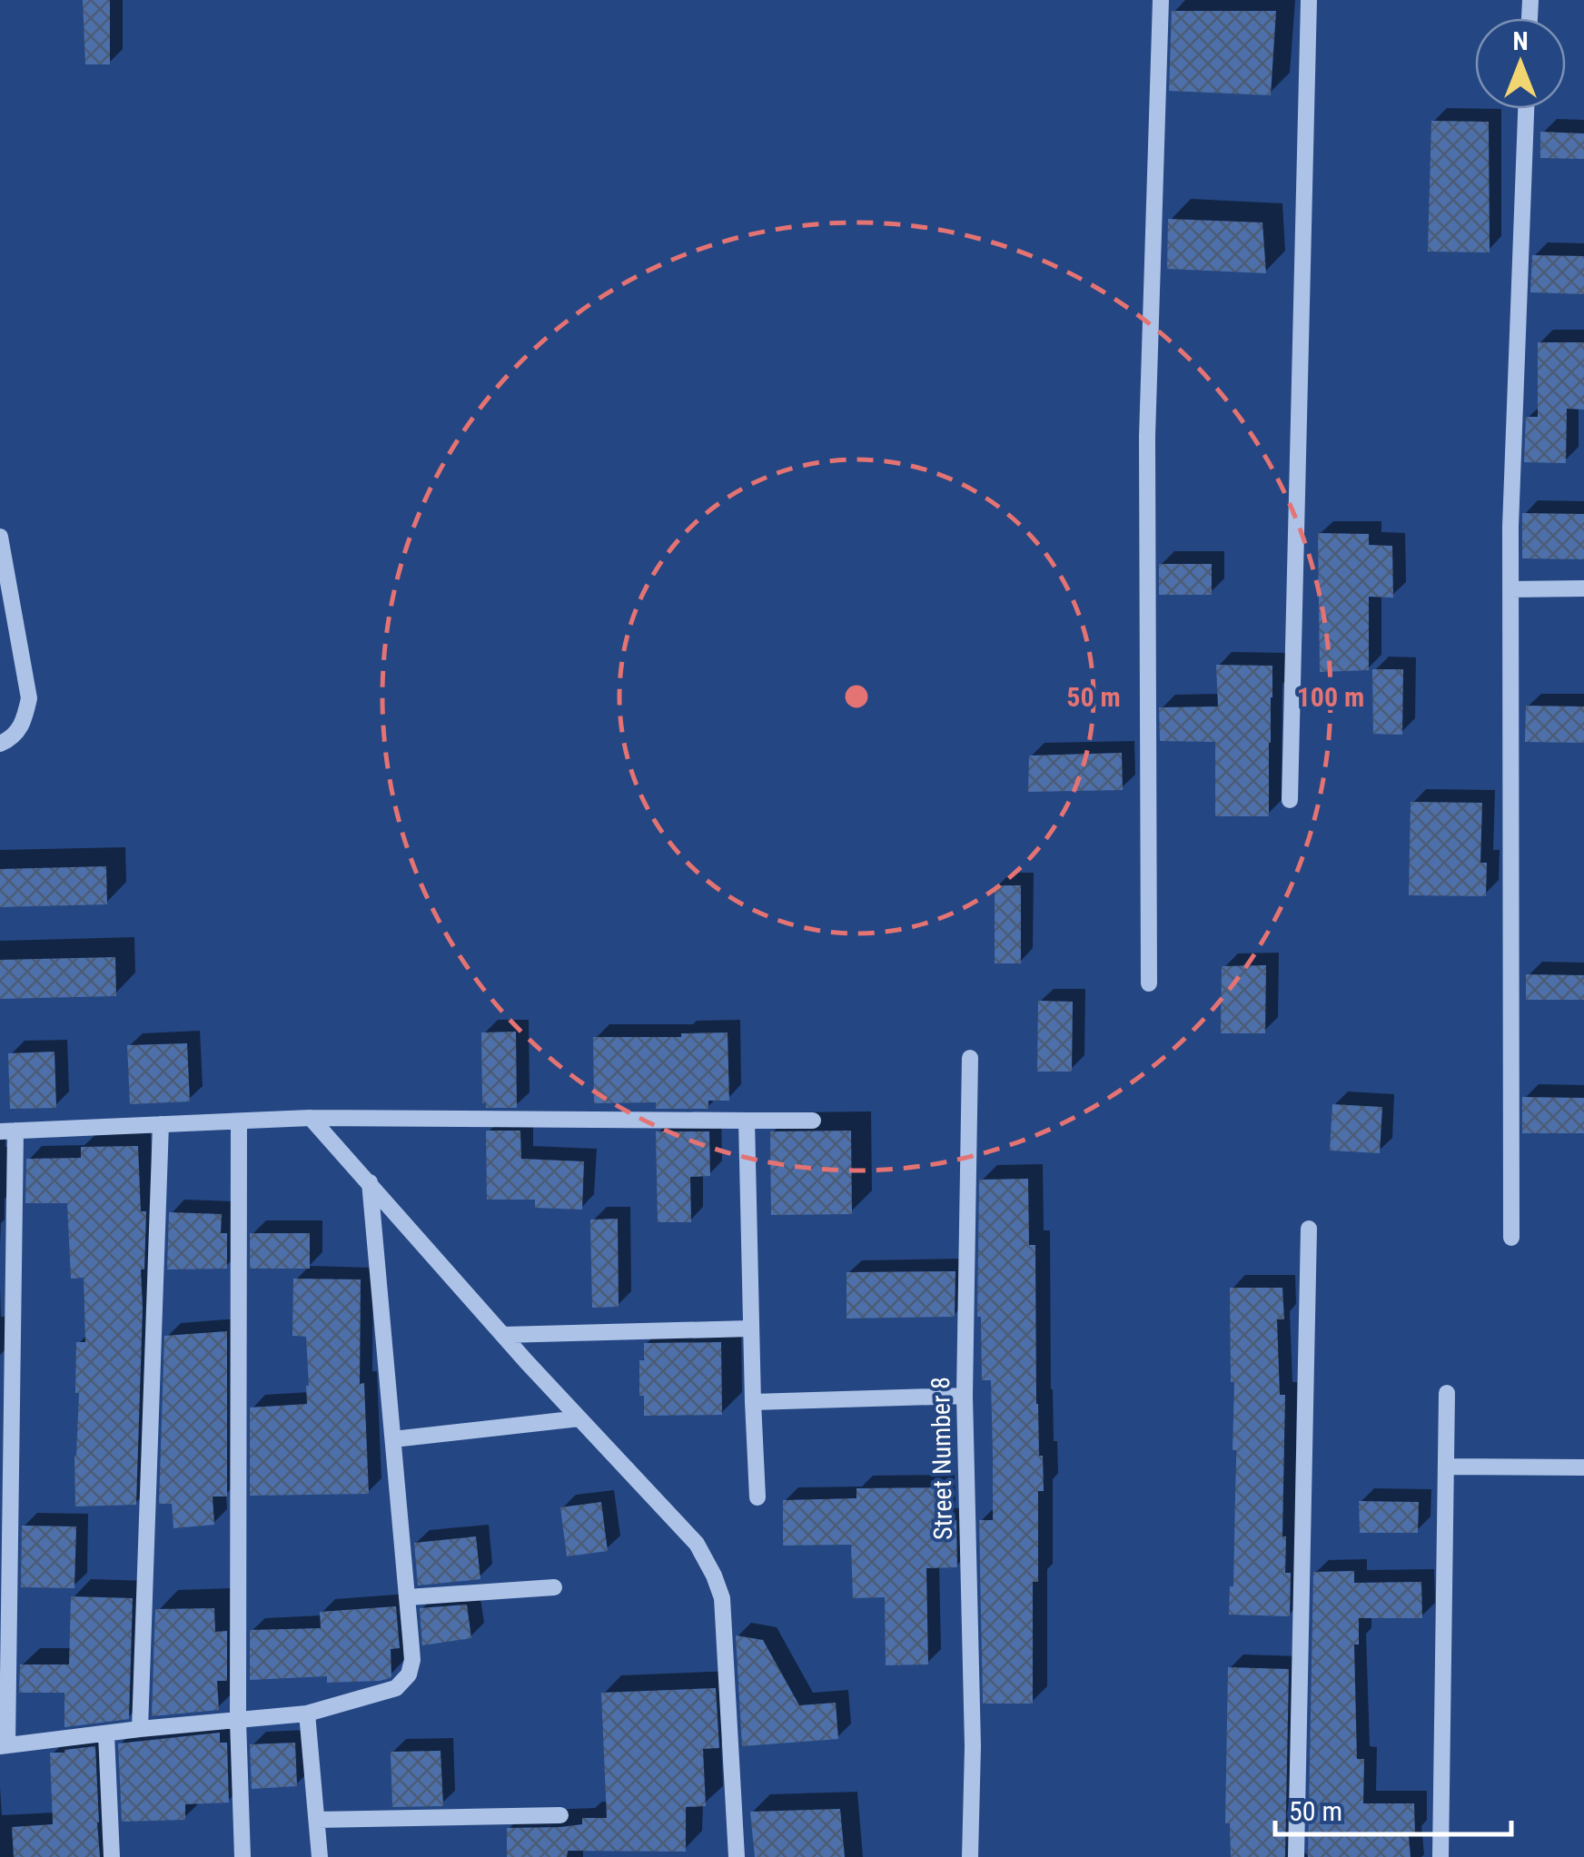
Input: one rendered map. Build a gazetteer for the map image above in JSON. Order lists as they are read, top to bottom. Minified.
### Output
{"streets":{"street":["Street Number 8"]},"scale_bar":"50 m","north":"top","rings":["50 m","100 m"]}
